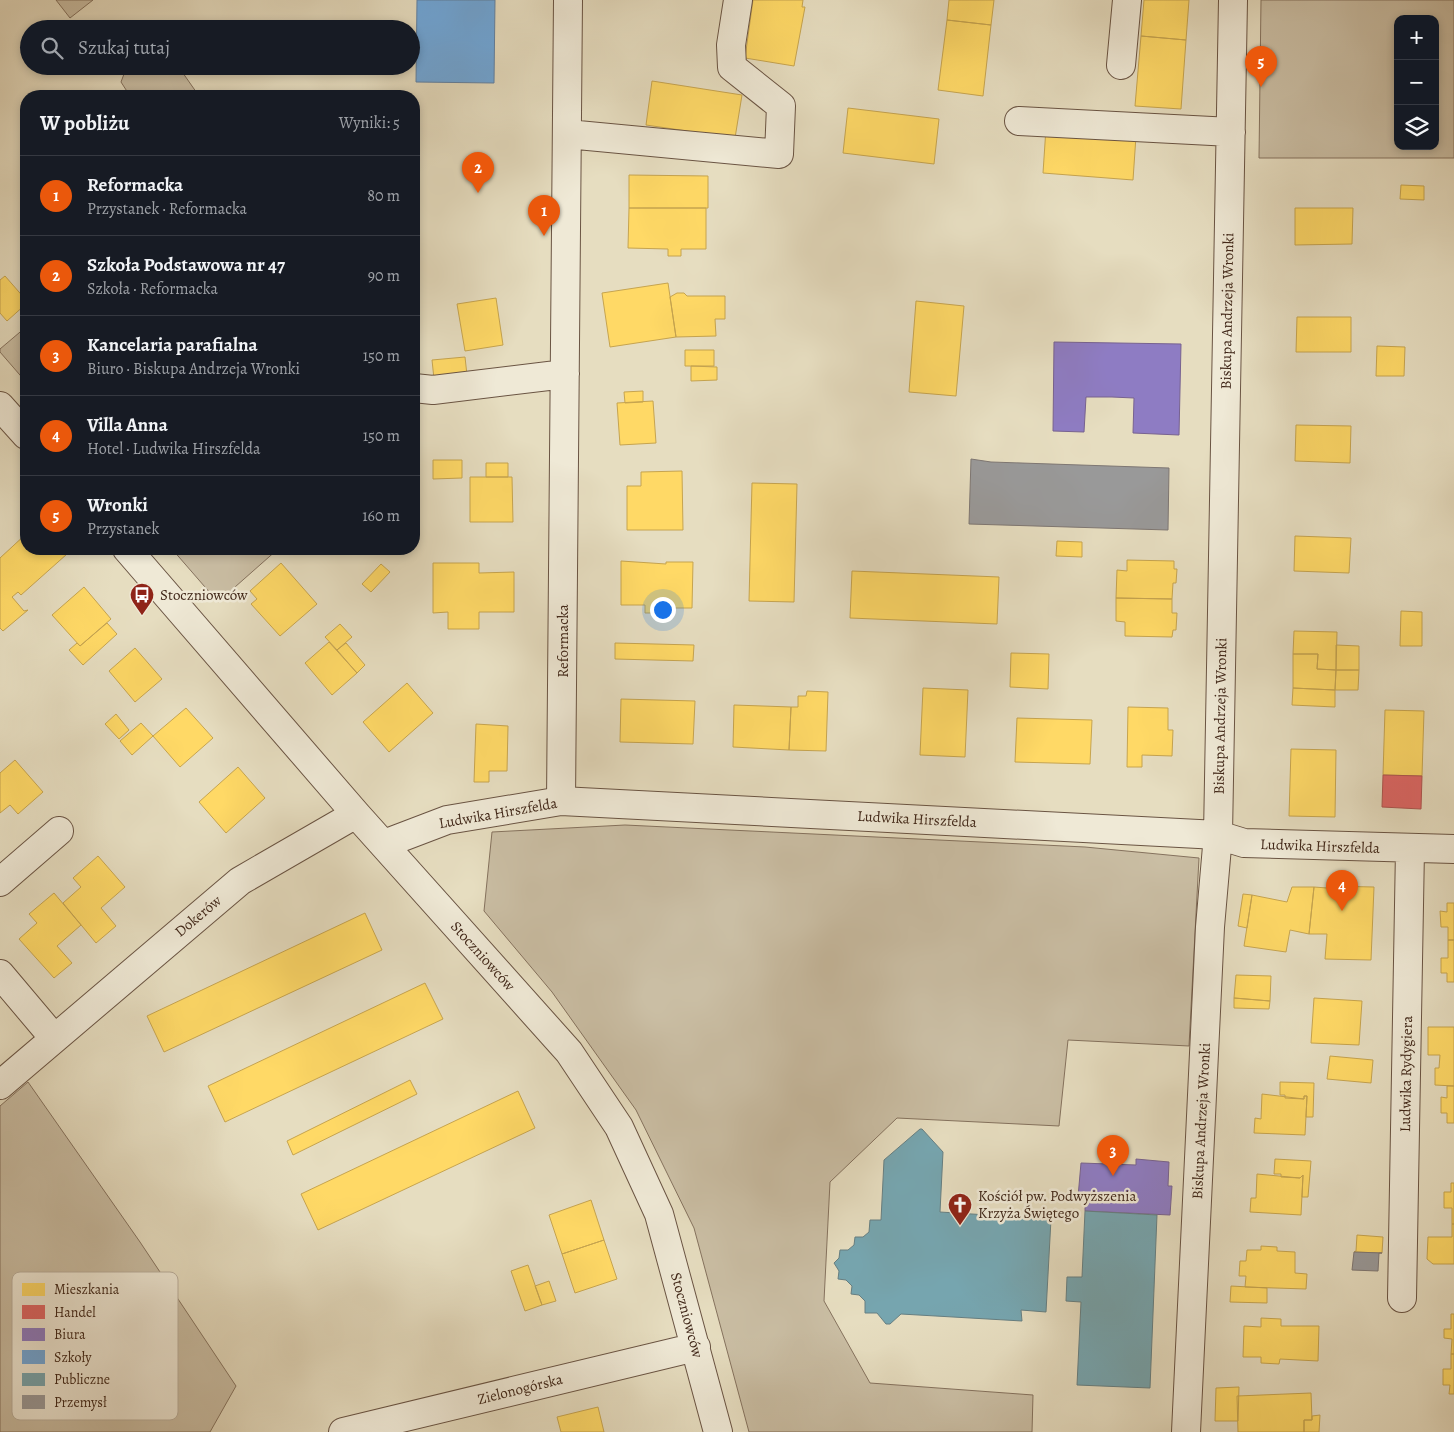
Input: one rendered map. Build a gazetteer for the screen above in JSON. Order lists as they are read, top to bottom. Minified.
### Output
{"streets":{"street":["Biskupa Andrzeja Wronki","Reformacka","Ludwika Hirszfelda","Dokerów","Stoczniowców","Ludwika Rydygiera","Zielonogórska"]},"crossings":[["Biskupa Andrzeja Wronki","Ludwika Hirszfelda"],["Reformacka","Ludwika Hirszfelda"],["Ludwika Hirszfelda","Stoczniowców"],["Ludwika Hirszfelda","Ludwika Rydygiera"],["Dokerów","Stoczniowców"],["Stoczniowców","Zielonogórska"]],"places":{"bus stop":["Stoczniowców"],"church":["Kościół pw. Podwyższenia Krzyża Świętego"]},"legend":["Mieszkania","Handel","Biura","Szkoły","Publiczne","Przemysł"],"page":{"map_buttons":["+","−"],"search":"Szukaj tutaj","pins":["5","2","1","4","3"],"heading":["W pobliżu","Wyniki: 5"],"list":[{"mark":"1","name":"Reformacka","note":"Przystanek · Reformacka","value":"80 m"},{"mark":"2","name":"Szkoła Podstawowa nr 47","note":"Szkoła · Reformacka","value":"90 m"},{"mark":"3","name":"Kancelaria parafialna","note":"Biuro · Biskupa Andrzeja Wronki","value":"150 m"},{"mark":"4","name":"Villa Anna","note":"Hotel · Ludwika Hirszfelda","value":"150 m"},{"mark":"5","name":"Wronki","note":"Przystanek","value":"160 m"}]}}
